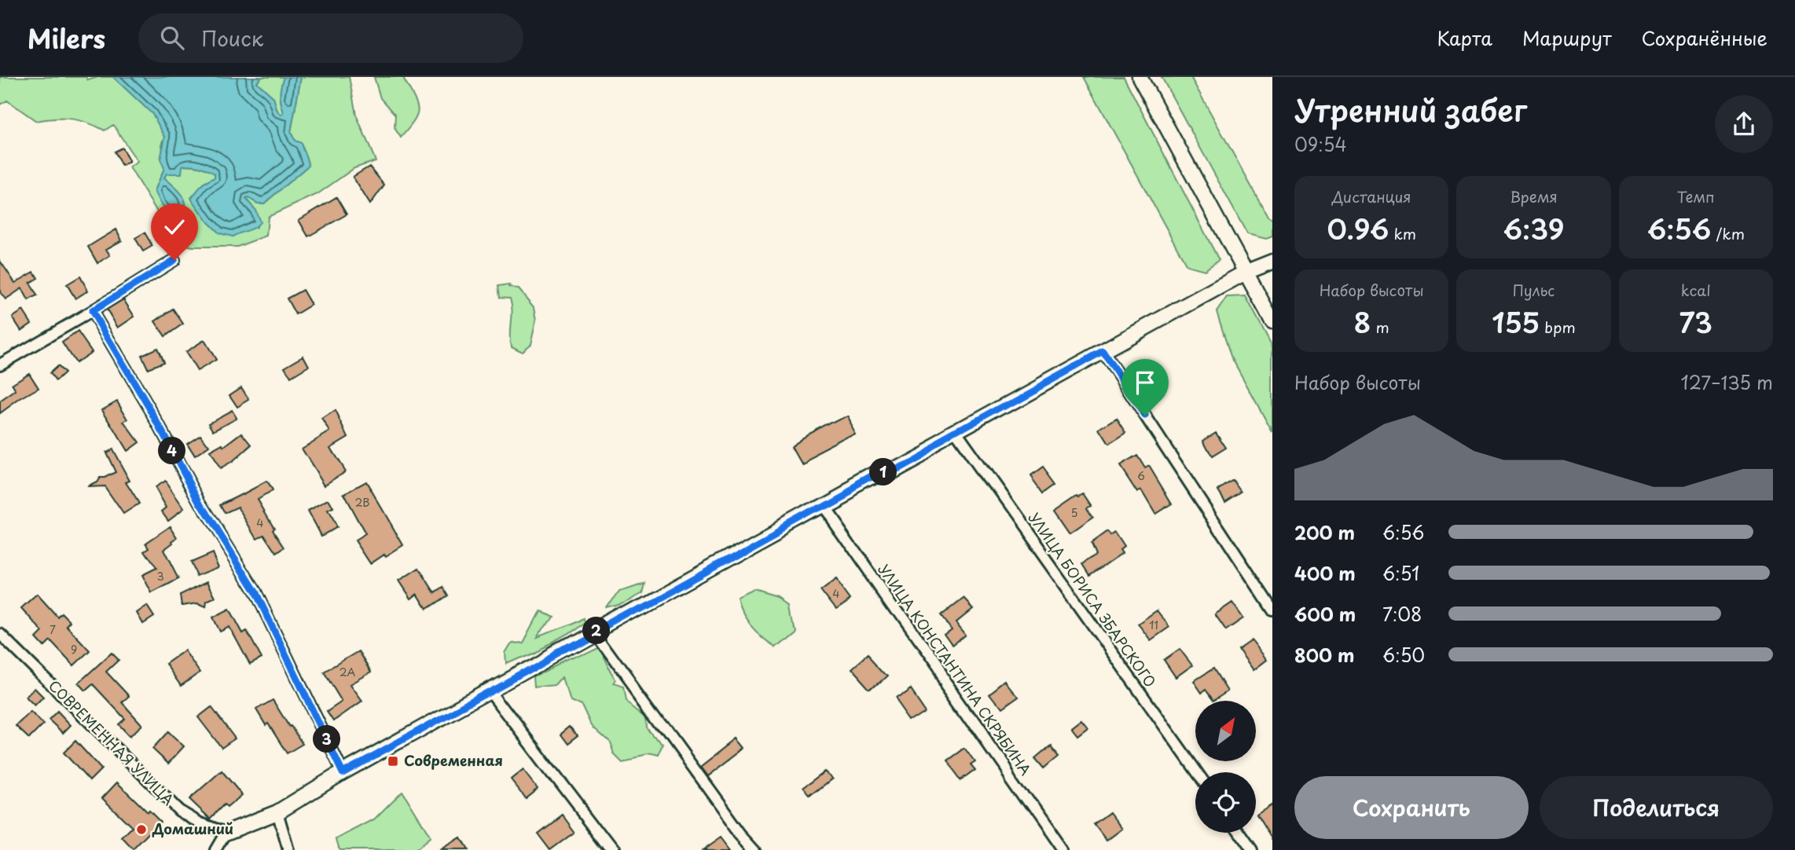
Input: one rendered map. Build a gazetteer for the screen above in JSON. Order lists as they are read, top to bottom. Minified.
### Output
{"streets":{"street":["УЛИЦА БОРИСА ЗБАРСКОГО","УЛИЦА КОНСТАНТИНА СКРЯБИНА","СОВРЕМЕННАЯ УЛИЦА"]},"places":{"transit":["Современная"],"other":["Домашний"]},"house_numbers":["6","2В","5","4","3","4","11","7","9","2А"],"north":"top right","page":{"header":"Milers","search":"Поиск","nav":["Карта","Маршрут","Сохранённые"],"heading":["Утренний забег","09:54"],"stats":[["Дистанция","0.96 km"],["Время","6:39"],["Темп","6:56 /km"],["Набор высоты","8 m"],["Пульс","155 bpm"],["kcal","73"]],"chart":["Набор высоты","127–135 m"],"pins":["4","1","2","3"],"list":[{"name":"200 m","note":"6:56"},{"name":"400 m","note":"6:51"},{"name":"600 m","note":"7:08"},{"name":"800 m","note":"6:50"}],"buttons":["Сохранить","Поделиться"]}}
